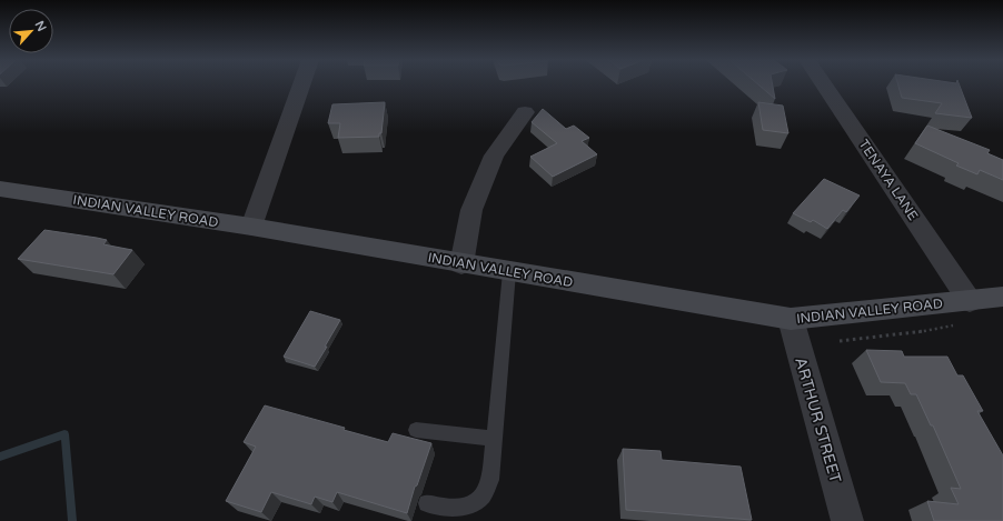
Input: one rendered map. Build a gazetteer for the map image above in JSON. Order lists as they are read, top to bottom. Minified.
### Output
{"streets":{"street":["TENAYA LANE","INDIAN VALLEY ROAD","ARTHUR STREET"]},"crossings":[["TENAYA LANE","INDIAN VALLEY ROAD"],["INDIAN VALLEY ROAD","ARTHUR STREET"]],"north":"top right"}
